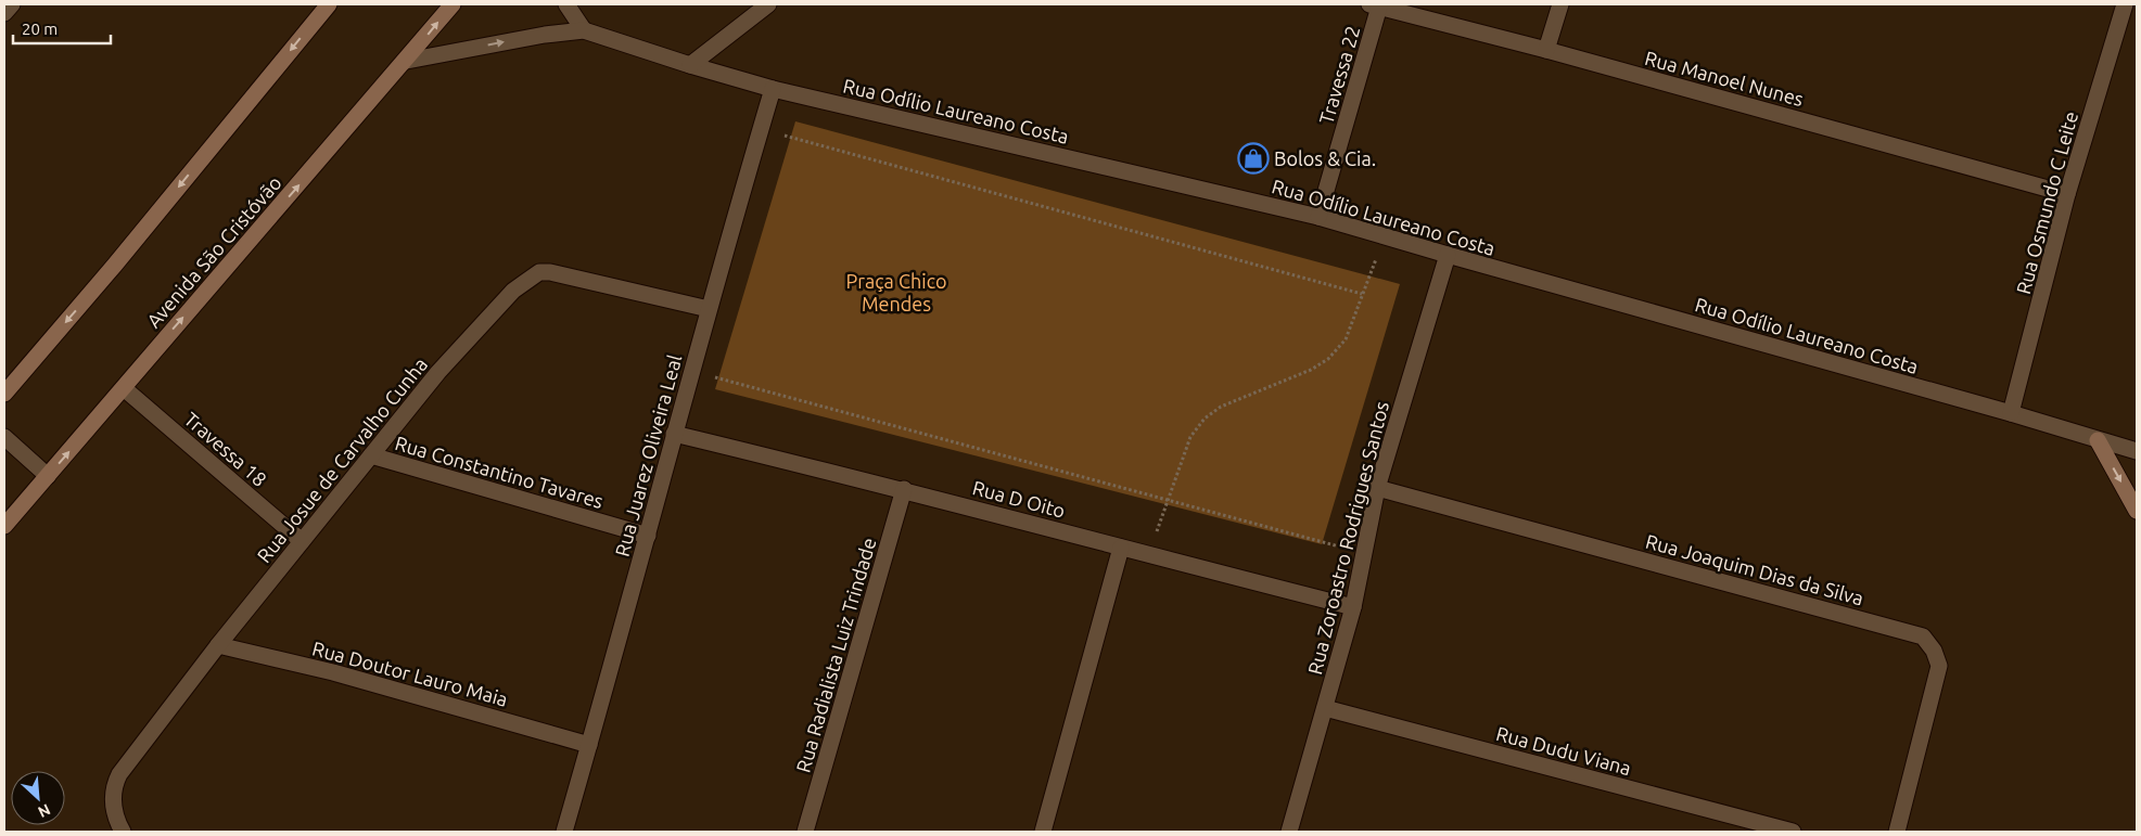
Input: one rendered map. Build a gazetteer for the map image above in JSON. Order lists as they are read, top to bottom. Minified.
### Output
{"streets":{"street":["Travessa 22","Rua Manoel Nunes","Rua Odílio Laureano Costa","Rua Osmundo C Leite","Avenida São Cristóvão","Travessa 18","Rua Juarez Oliveira Leal","Rua Josue de Carvalho Cunha","Rua Constantino Tavares","Rua D Oito","Rua Zoroastro Rodrigues Santos","Rua Joaquim Dias da Silva","Rua Radialista Luiz Trindade","Rua Doutor Lauro Maia","Rua Dudu Viana"]},"crossings":[["Travessa 22","Rua Manoel Nunes"],["Travessa 22","Rua Odílio Laureano Costa"],["Rua Manoel Nunes","Rua Osmundo C Leite"],["Rua Odílio Laureano Costa","Rua Osmundo C Leite"],["Rua Odílio Laureano Costa","Rua Juarez Oliveira Leal"],["Rua Odílio Laureano Costa","Rua Zoroastro Rodrigues Santos"],["Avenida São Cristóvão","Travessa 18"],["Travessa 18","Rua Josue de Carvalho Cunha"],["Rua Juarez Oliveira Leal","Rua Josue de Carvalho Cunha"],["Rua Juarez Oliveira Leal","Rua Constantino Tavares"],["Rua Juarez Oliveira Leal","Rua D Oito"],["Rua Juarez Oliveira Leal","Rua Doutor Lauro Maia"],["Rua Josue de Carvalho Cunha","Rua Constantino Tavares"],["Rua Josue de Carvalho Cunha","Rua Doutor Lauro Maia"],["Rua D Oito","Rua Zoroastro Rodrigues Santos"],["Rua D Oito","Rua Radialista Luiz Trindade"],["Rua Zoroastro Rodrigues Santos","Rua Joaquim Dias da Silva"],["Rua Zoroastro Rodrigues Santos","Rua Dudu Viana"]],"parks":["Praça Chico Mendes"],"places":{"shop":["Bolos & Cia."]},"scale_bar":"20 m","north":"bottom right"}
